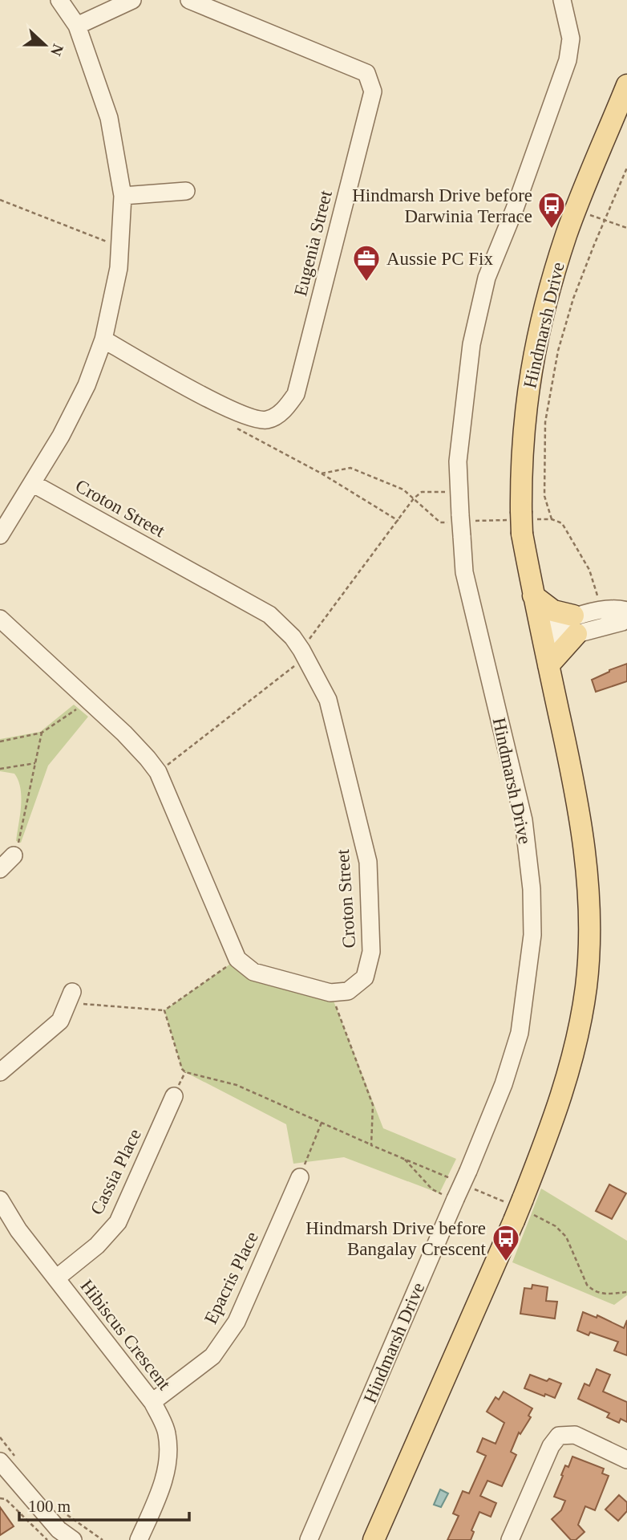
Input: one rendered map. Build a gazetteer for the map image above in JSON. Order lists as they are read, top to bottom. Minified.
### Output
{"streets":{"main road":["Hindmarsh Drive"],"street":["Eugenia Street","Croton Street","Cassia Place","Epacris Place","Hibiscus Crescent"]},"crossings":[["Cassia Place","Hibiscus Crescent"],["Epacris Place","Hibiscus Crescent"]],"places":{"bus stop":["Hindmarsh Drive before Darwinia Terrace","Hindmarsh Drive before Bangalay Crescent"],"office":["Aussie PC Fix"]},"scale_bar":"100 m","north":"right"}
